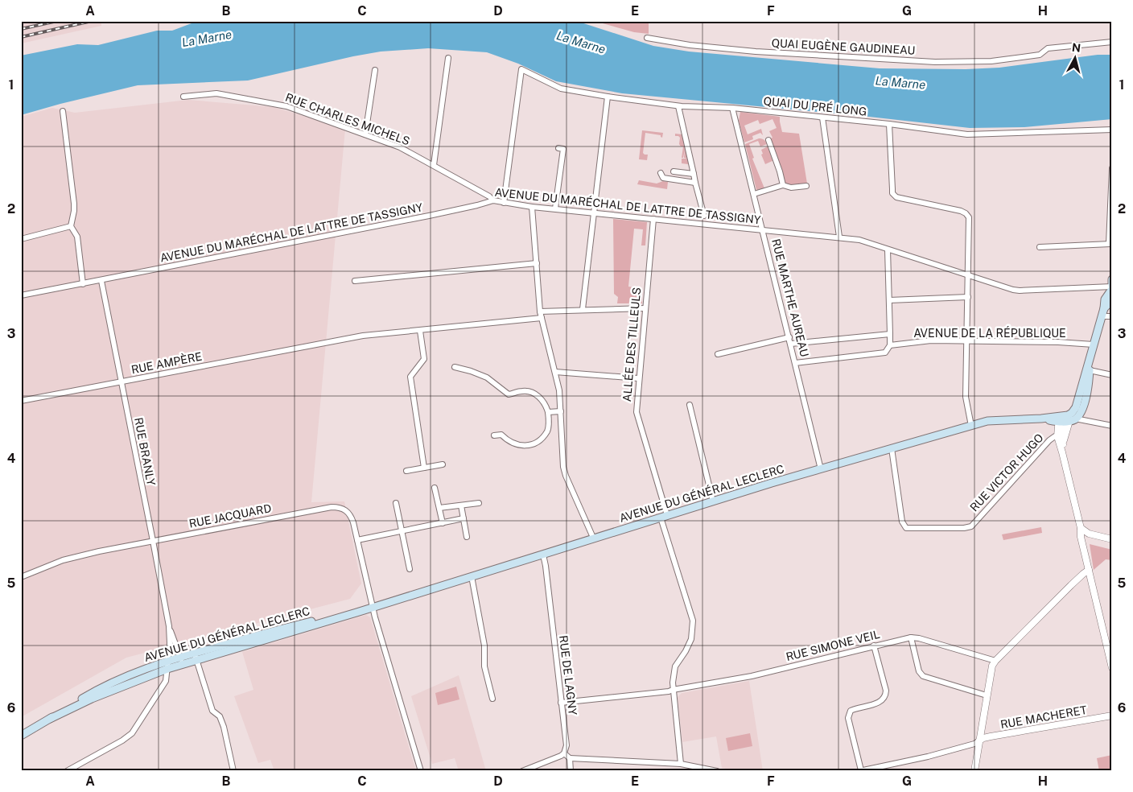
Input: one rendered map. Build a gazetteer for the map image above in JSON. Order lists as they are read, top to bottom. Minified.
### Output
{"streets":{"main road":["AVENUE DU GÉNÉRAL LECLERC"],"street":["QUAI EUGÈNE GAUDINEAU","QUAI DU PRÉ LONG","RUE CHARLES MICHELS","AVENUE DU MARÉCHAL DE LATTRE DE TASSIGNY","RUE MARTHE AUREAU","AVENUE DE LA RÉPUBLIQUE","ALLÉE DES TILLEULS","RUE AMPÈRE","RUE BRANLY","RUE VICTOR HUGO","RUE JACQUARD","RUE SIMONE VEIL","RUE DE LAGNY","RUE MACHERET"]},"crossings":[["QUAI DU PRÉ LONG","AVENUE DU MARÉCHAL DE LATTRE DE TASSIGNY"],["QUAI DU PRÉ LONG","RUE MARTHE AUREAU"],["RUE CHARLES MICHELS","AVENUE DU MARÉCHAL DE LATTRE DE TASSIGNY"],["AVENUE DU MARÉCHAL DE LATTRE DE TASSIGNY","RUE MARTHE AUREAU"],["AVENUE DU MARÉCHAL DE LATTRE DE TASSIGNY","ALLÉE DES TILLEULS"],["AVENUE DU MARÉCHAL DE LATTRE DE TASSIGNY","RUE BRANLY"],["RUE MARTHE AUREAU","AVENUE DE LA RÉPUBLIQUE"],["RUE MARTHE AUREAU","AVENUE DU GÉNÉRAL LECLERC"],["ALLÉE DES TILLEULS","AVENUE DU GÉNÉRAL LECLERC"],["ALLÉE DES TILLEULS","RUE SIMONE VEIL"],["RUE AMPÈRE","RUE BRANLY"],["RUE BRANLY","AVENUE DU GÉNÉRAL LECLERC"],["RUE BRANLY","RUE JACQUARD"],["RUE VICTOR HUGO","AVENUE DU GÉNÉRAL LECLERC"],["AVENUE DU GÉNÉRAL LECLERC","RUE JACQUARD"],["AVENUE DU GÉNÉRAL LECLERC","RUE DE LAGNY"],["RUE SIMONE VEIL","RUE DE LAGNY"]],"water":["La Marne"],"north":"top","grid":{"columns":["A","B","C","D","E","F","G","H"],"rows":["1","2","3","4","5","6"]}}
